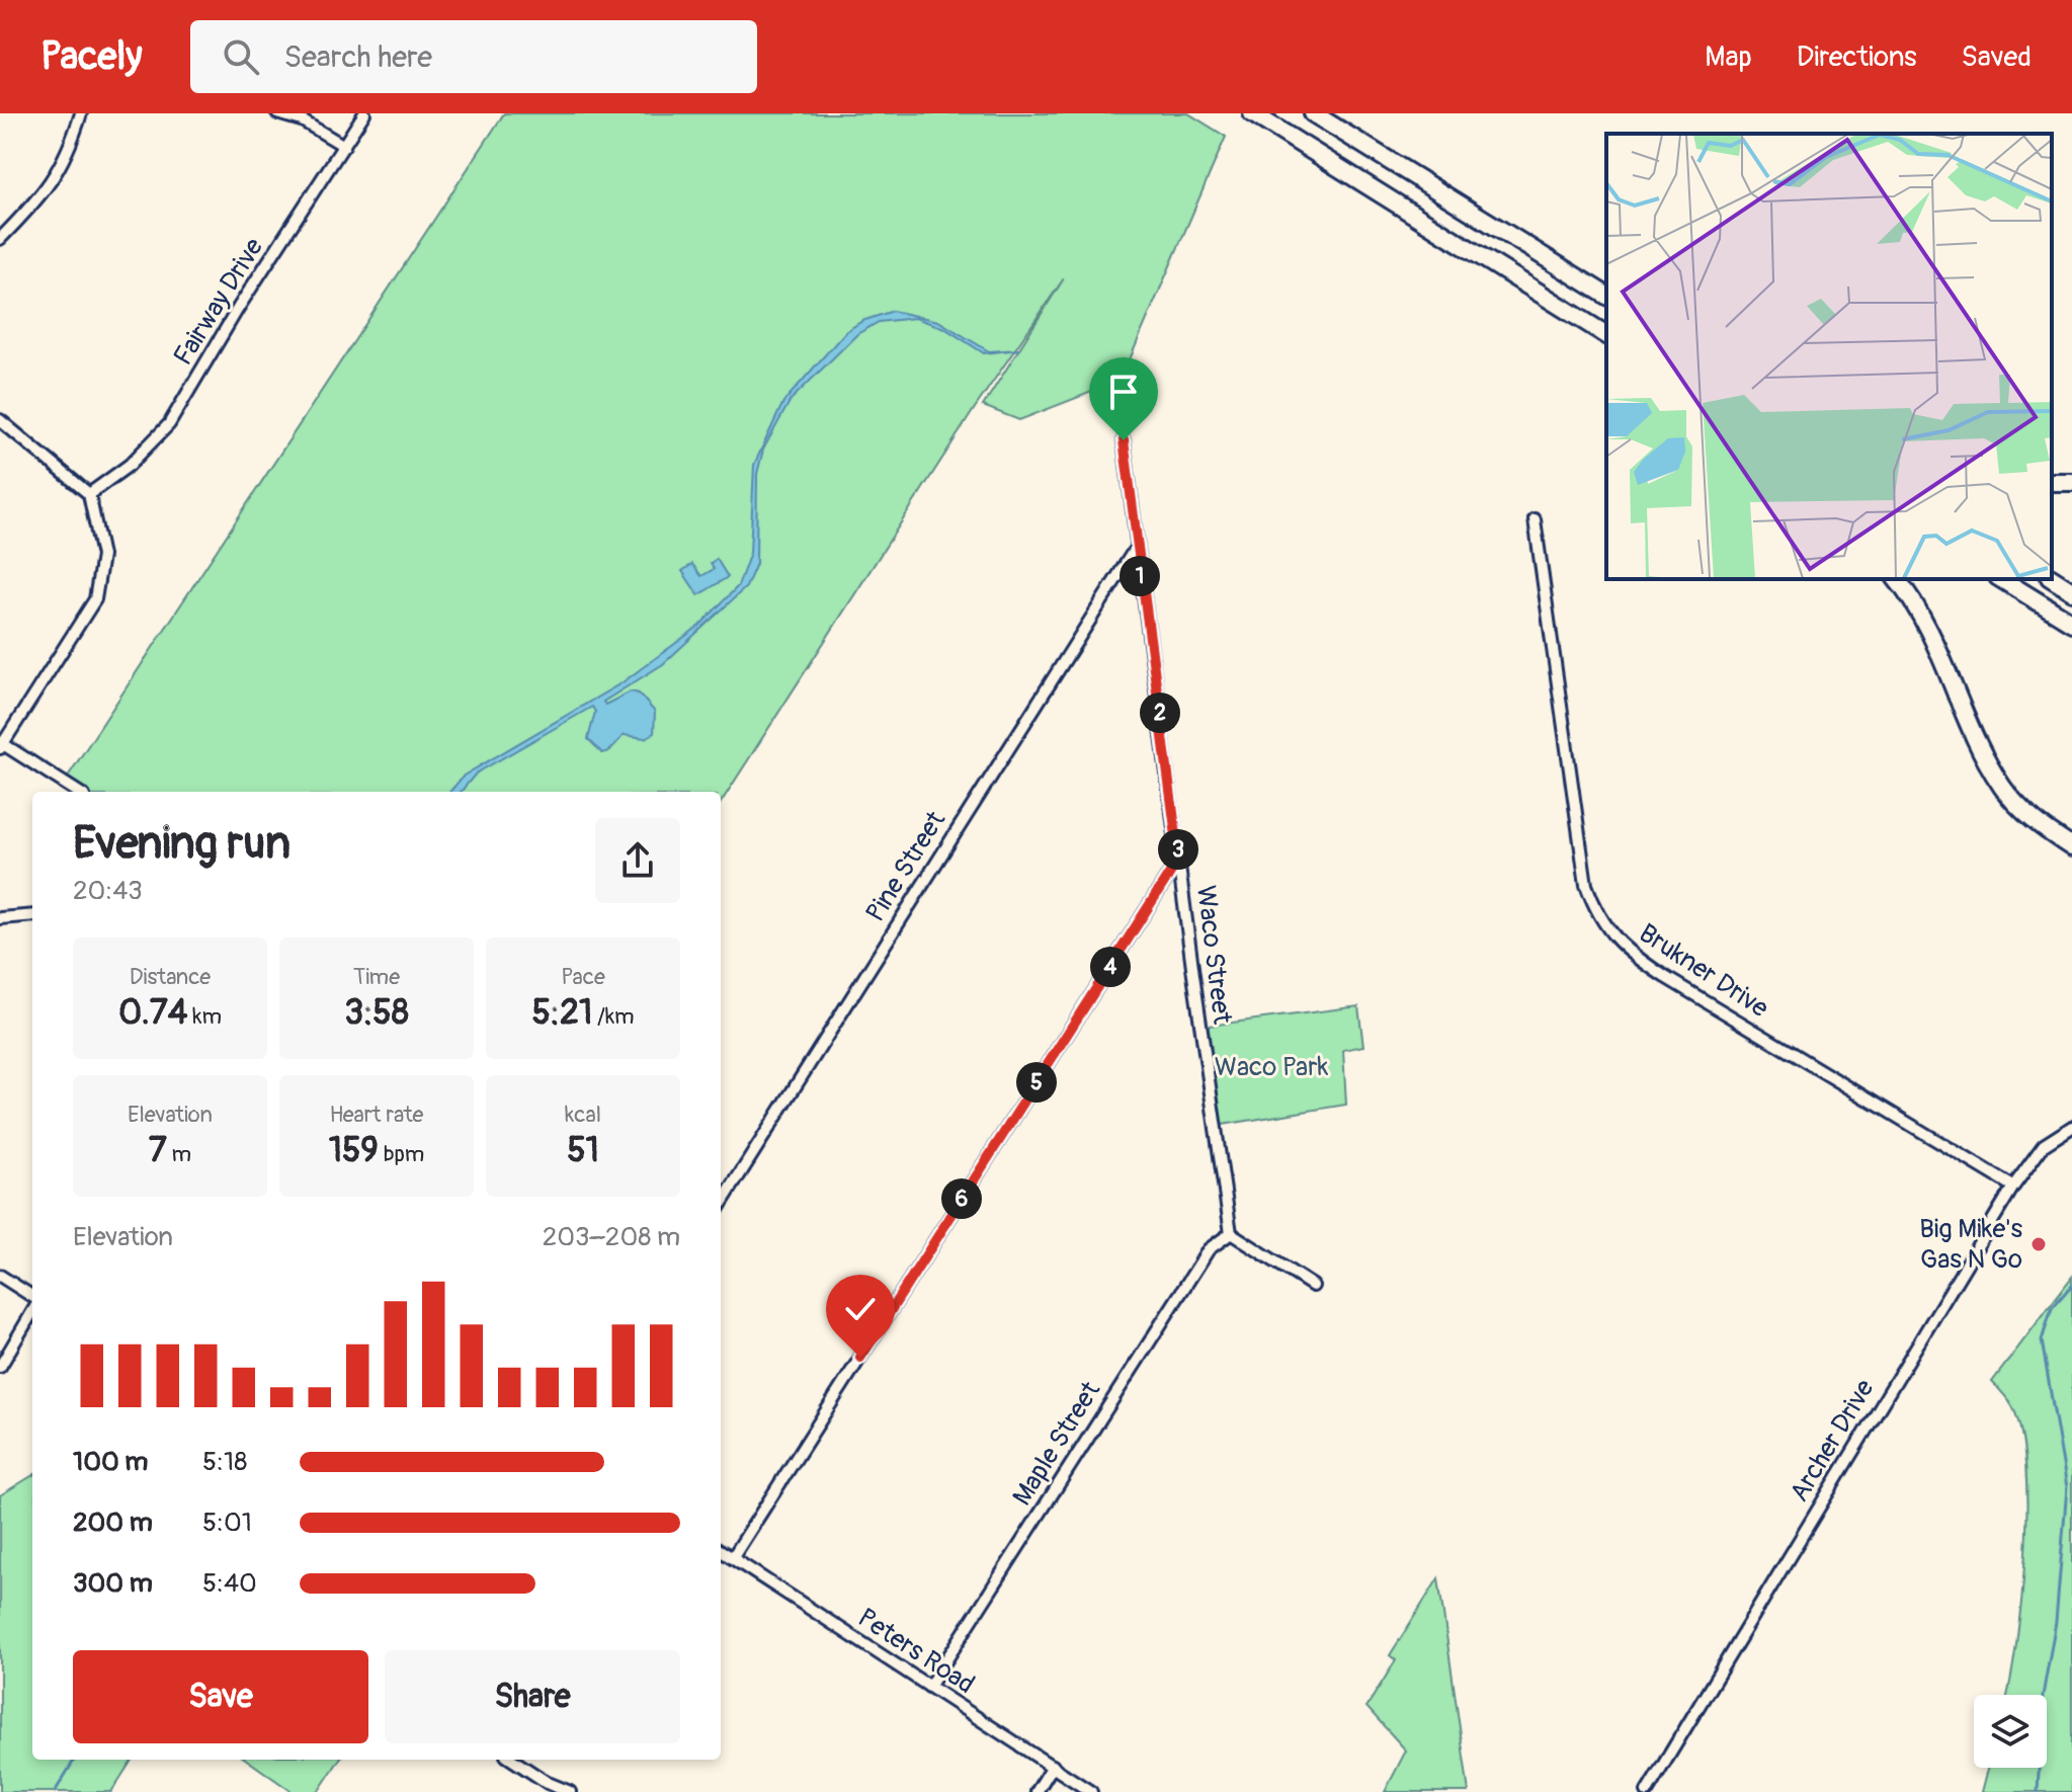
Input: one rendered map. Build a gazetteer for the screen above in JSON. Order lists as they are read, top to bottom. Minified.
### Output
{"streets":{"street":["Fairway Drive","Pine Street","Waco Street","Brukner Drive","Archer Drive","Maple Street","Peters Road"]},"crossings":[["Pine Street","Waco Street"],["Waco Street","Maple Street"],["Brukner Drive","Archer Drive"],["Maple Street","Peters Road"]],"parks":["Waco Park"],"places":["Big Mike's Gas N Go"],"page":{"header":"Pacely","search":"Search here","nav":["Map","Directions","Saved"],"pins":["1","2","3","4","5","6"],"heading":["Evening run","20:43"],"stats":[["Distance","0.74 km"],["Time","3:58"],["Pace","5:21 /km"],["Elevation","7 m"],["Heart rate","159 bpm"],["kcal","51"]],"chart":["Elevation","203–208 m"],"list":[{"name":"100 m","note":"5:18"},{"name":"200 m","note":"5:01"},{"name":"300 m","note":"5:40"}],"buttons":["Save","Share"]}}
